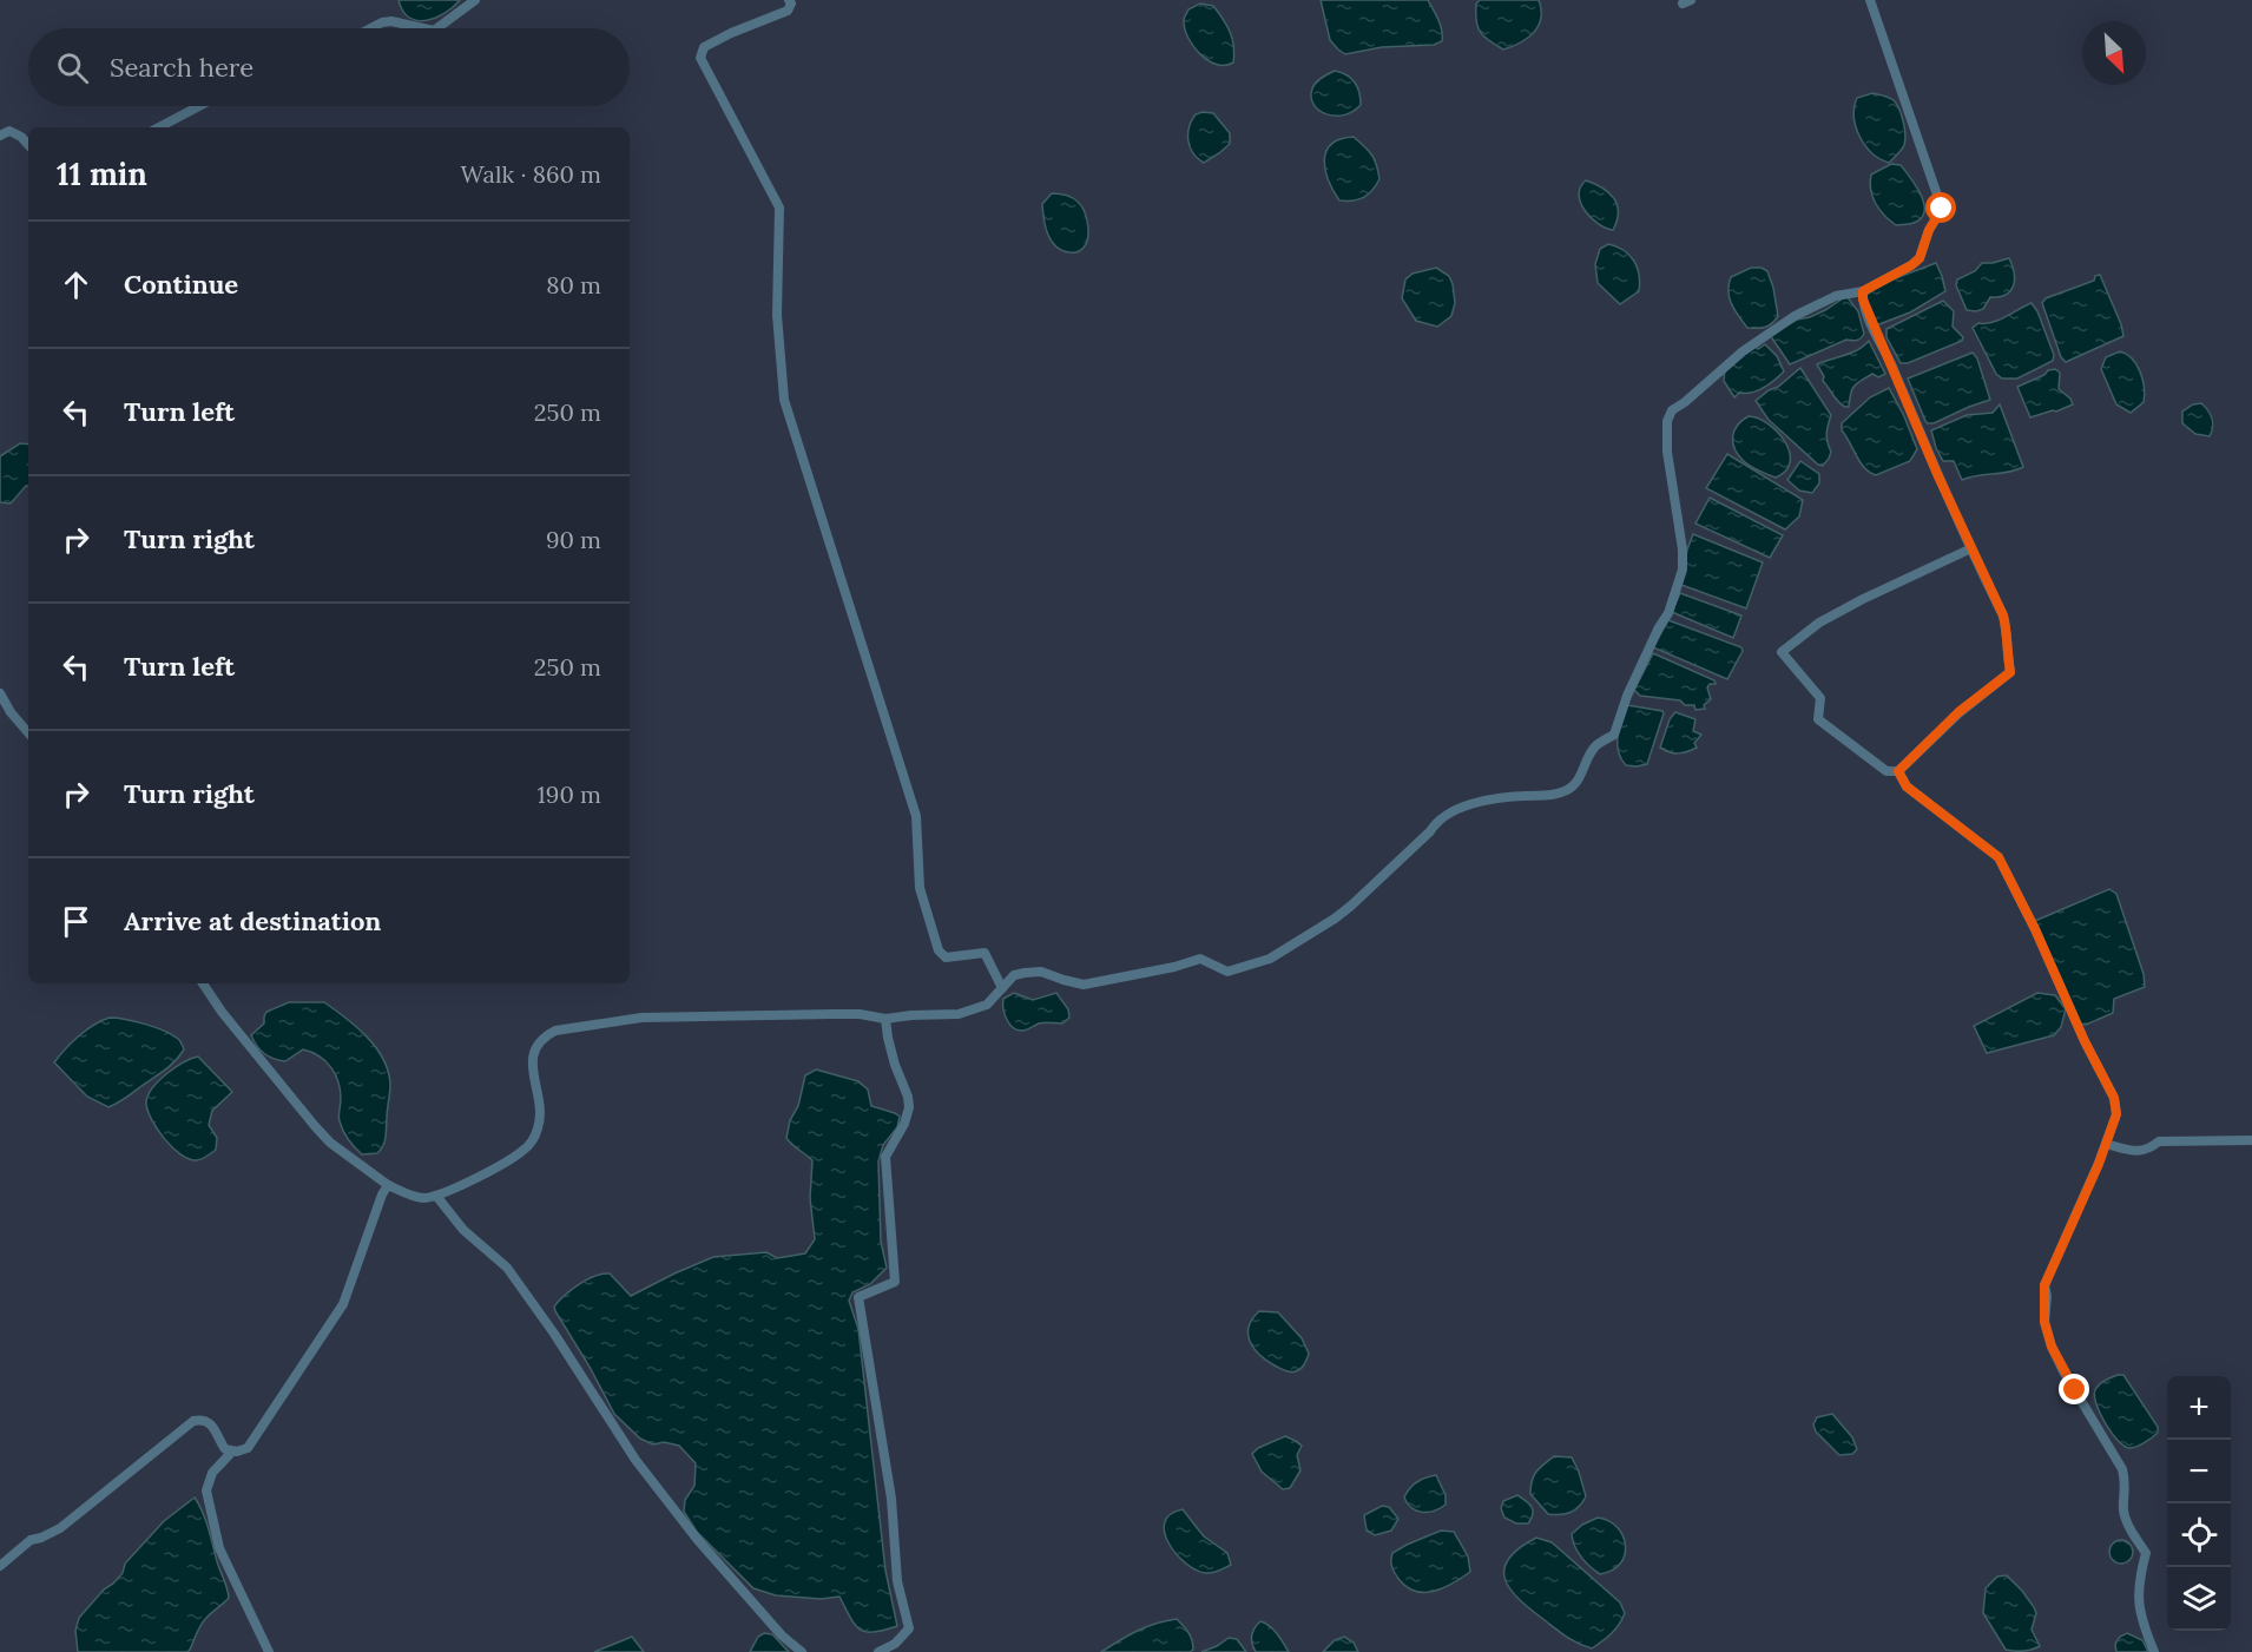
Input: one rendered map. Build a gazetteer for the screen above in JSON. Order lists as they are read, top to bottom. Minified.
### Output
{"north":"bottom right","page":{"search":"Search here","heading":["11 min","Walk · 860 m"],"list":[["Continue","80 m"],["Turn left","250 m"],["Turn right","90 m"],["Turn left","250 m"],["Turn right","190 m"],"Arrive at destination"],"map_buttons":["+","−"]}}
